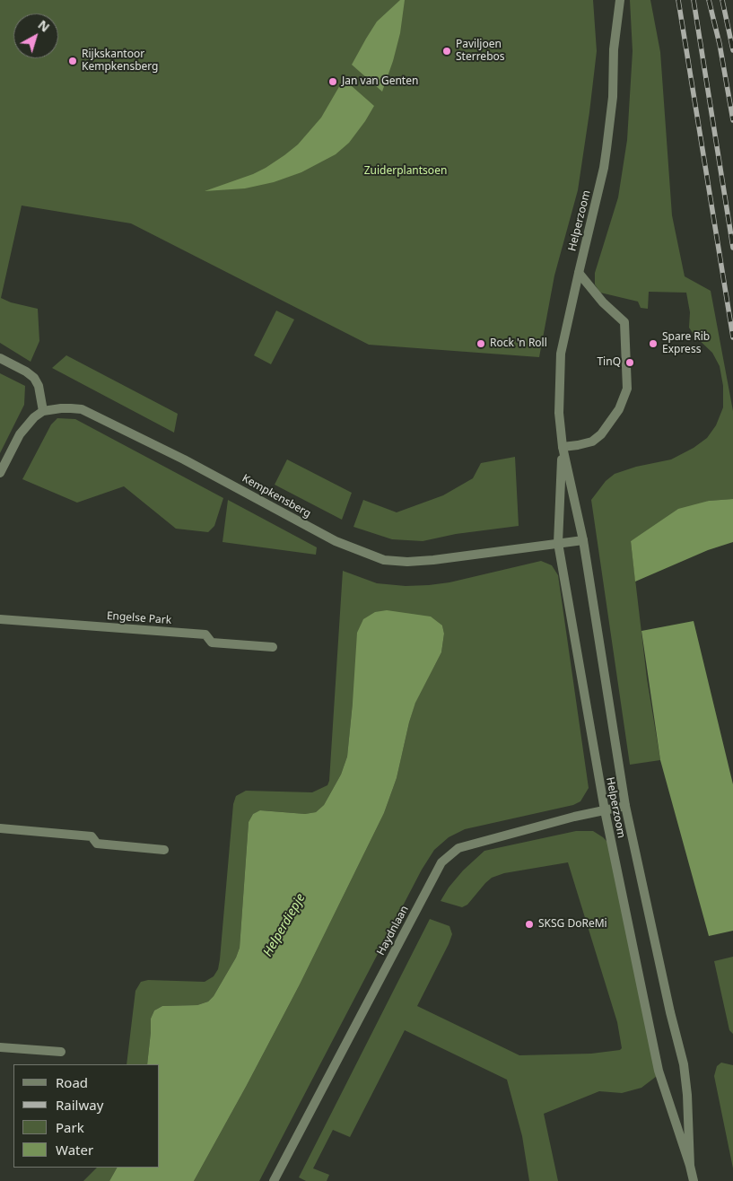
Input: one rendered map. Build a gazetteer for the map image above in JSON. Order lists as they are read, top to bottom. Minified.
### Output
{"streets":{"street":["Helperzoom","Kempkensberg","Engelse Park","Haydnlaan"]},"crossings":[["Helperzoom","Kempkensberg"],["Helperzoom","Haydnlaan"]],"water":["Helperdiepje"],"parks":["Zuiderplantsoen"],"places":["Paviljoen Sterrebos","Rijkskantoor Kempkensberg","Jan van Genten","Rock 'n Roll","Spare Rib Express","TinQ","SKSG DoReMi"],"legend":["Road","Railway","Park","Water"],"north":"top right"}
